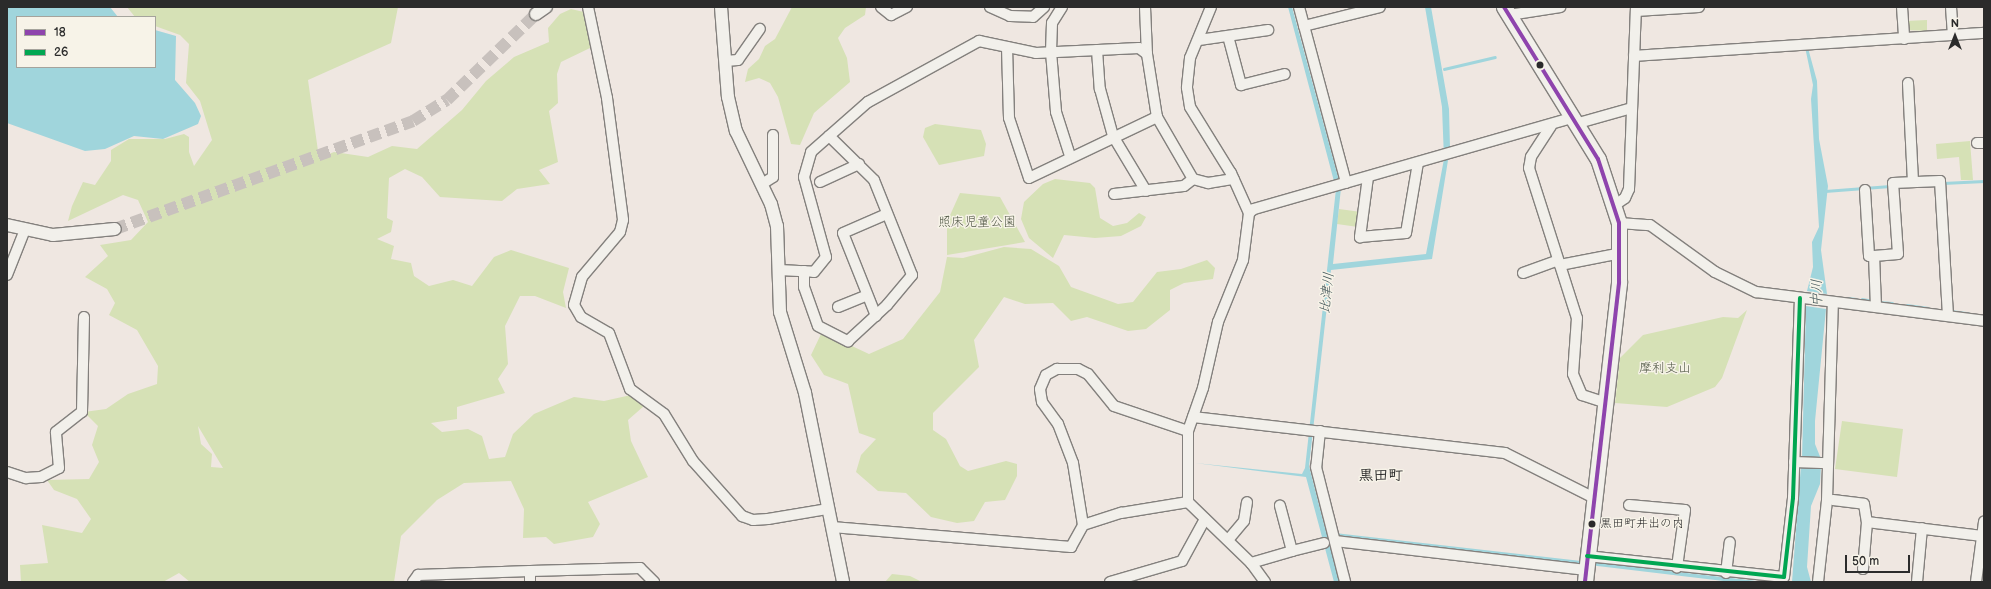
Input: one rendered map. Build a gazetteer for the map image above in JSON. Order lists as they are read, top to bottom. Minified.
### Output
{"districts":["黒田町"],"water":["比津川","中川"],"parks":["照床児童公園","摩利支山"],"places":["黒田町井出の内"],"lines":["transit line 18","transit line 26"],"legend":["18","26"],"scale_bar":"50 m","north":"top"}
